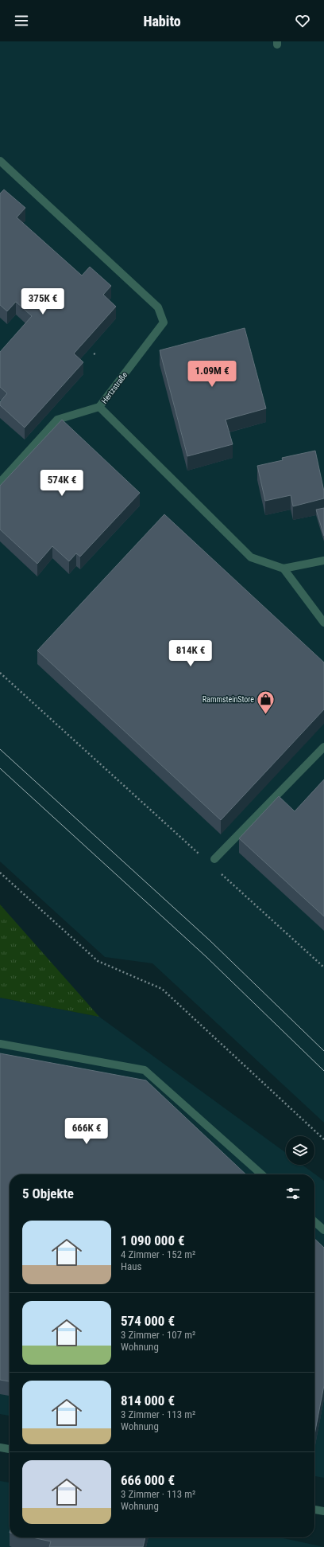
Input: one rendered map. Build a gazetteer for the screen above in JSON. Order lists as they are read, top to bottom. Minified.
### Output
{"streets":{"street":["Hertzstraße"]},"places":{"shop":["RammsteinStore"]},"page":{"header":"Habito","price":["375K €","1.09M €","574K €","814K €","666K €"],"heading":"5 Objekte","list":[{"name":"1 090 000 €","note":"4 Zimmer · 152 m² · Haus"},{"name":"574 000 €","note":"3 Zimmer · 107 m² · Wohnung"},{"name":"814 000 €","note":"3 Zimmer · 113 m² · Wohnung"},{"name":"666 000 €","note":"3 Zimmer · 113 m² · Wohnung"}]}}
